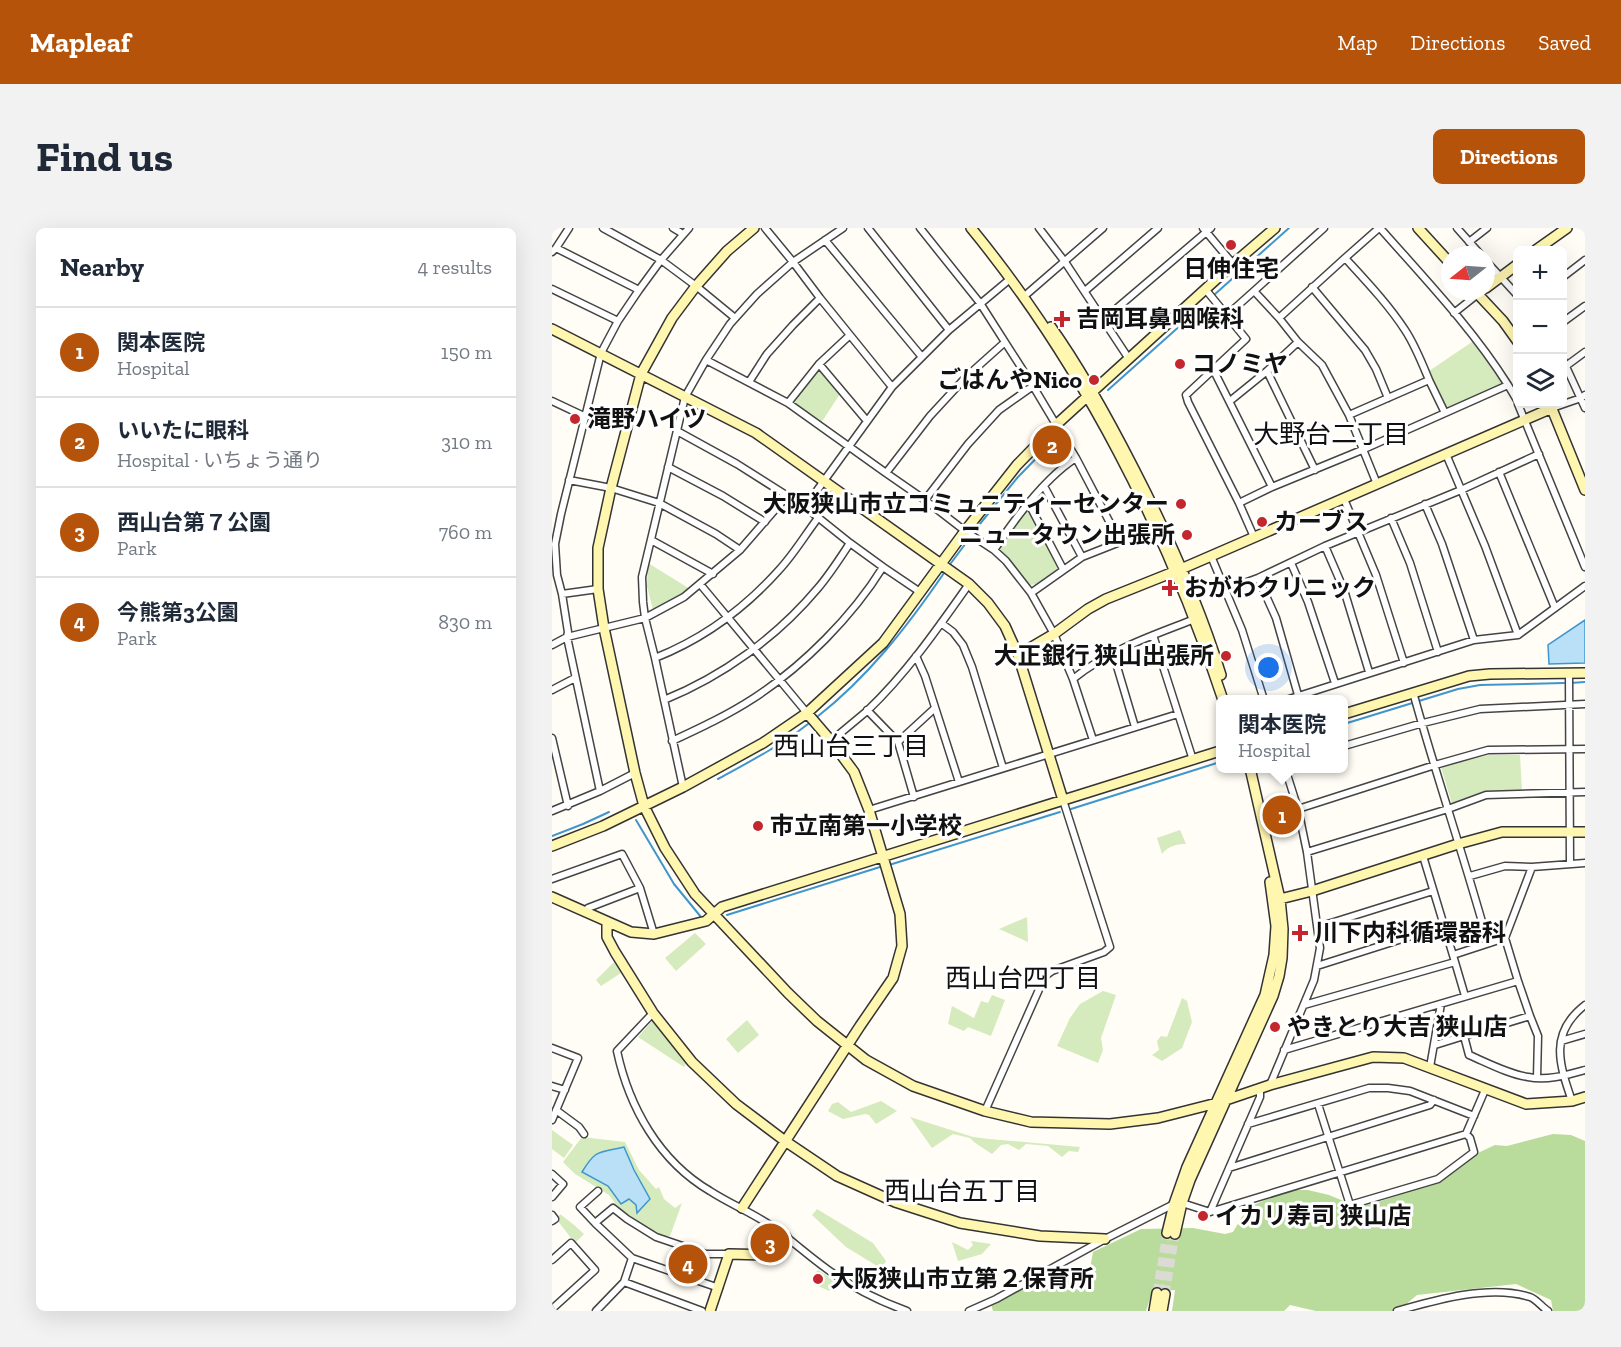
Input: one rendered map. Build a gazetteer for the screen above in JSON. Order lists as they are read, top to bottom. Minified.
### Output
{"districts":["大野台二丁目","西山台三丁目","西山台四丁目","西山台五丁目"],"places":{"other":["日伸住宅","コノミヤ","ごはんやNico","滝野ハイツ","大阪狭山市立コミュニティーセンター","カーブス","ニュータウン出張所","大正銀行 狭山出張所","市立南第一小学校","やきとり大吉 狭山店","イカリ寿司 狭山店","大阪狭山市立第２保育所"],"health":["吉岡耳鼻咽喉科","おがわクリニック","川下内科循環器科"]},"north":"left","page":{"header":"Mapleaf","nav":["Map","Directions","Saved"],"buttons":"Directions","title":"Find us","heading":["Nearby","4 results"],"map_buttons":["+","−"],"list":[{"mark":"1","name":"関本医院","note":"Hospital","value":"150 m"},{"mark":"2","name":"いいたに眼科","note":"Hospital · いちょう通り","value":"310 m"},{"mark":"3","name":"西山台第７公園","note":"Park","value":"760 m"},{"mark":"4","name":"今熊第3公園","note":"Park","value":"830 m"}],"pins":["2","1","3","4"],"popup":["関本医院","Hospital"]}}
